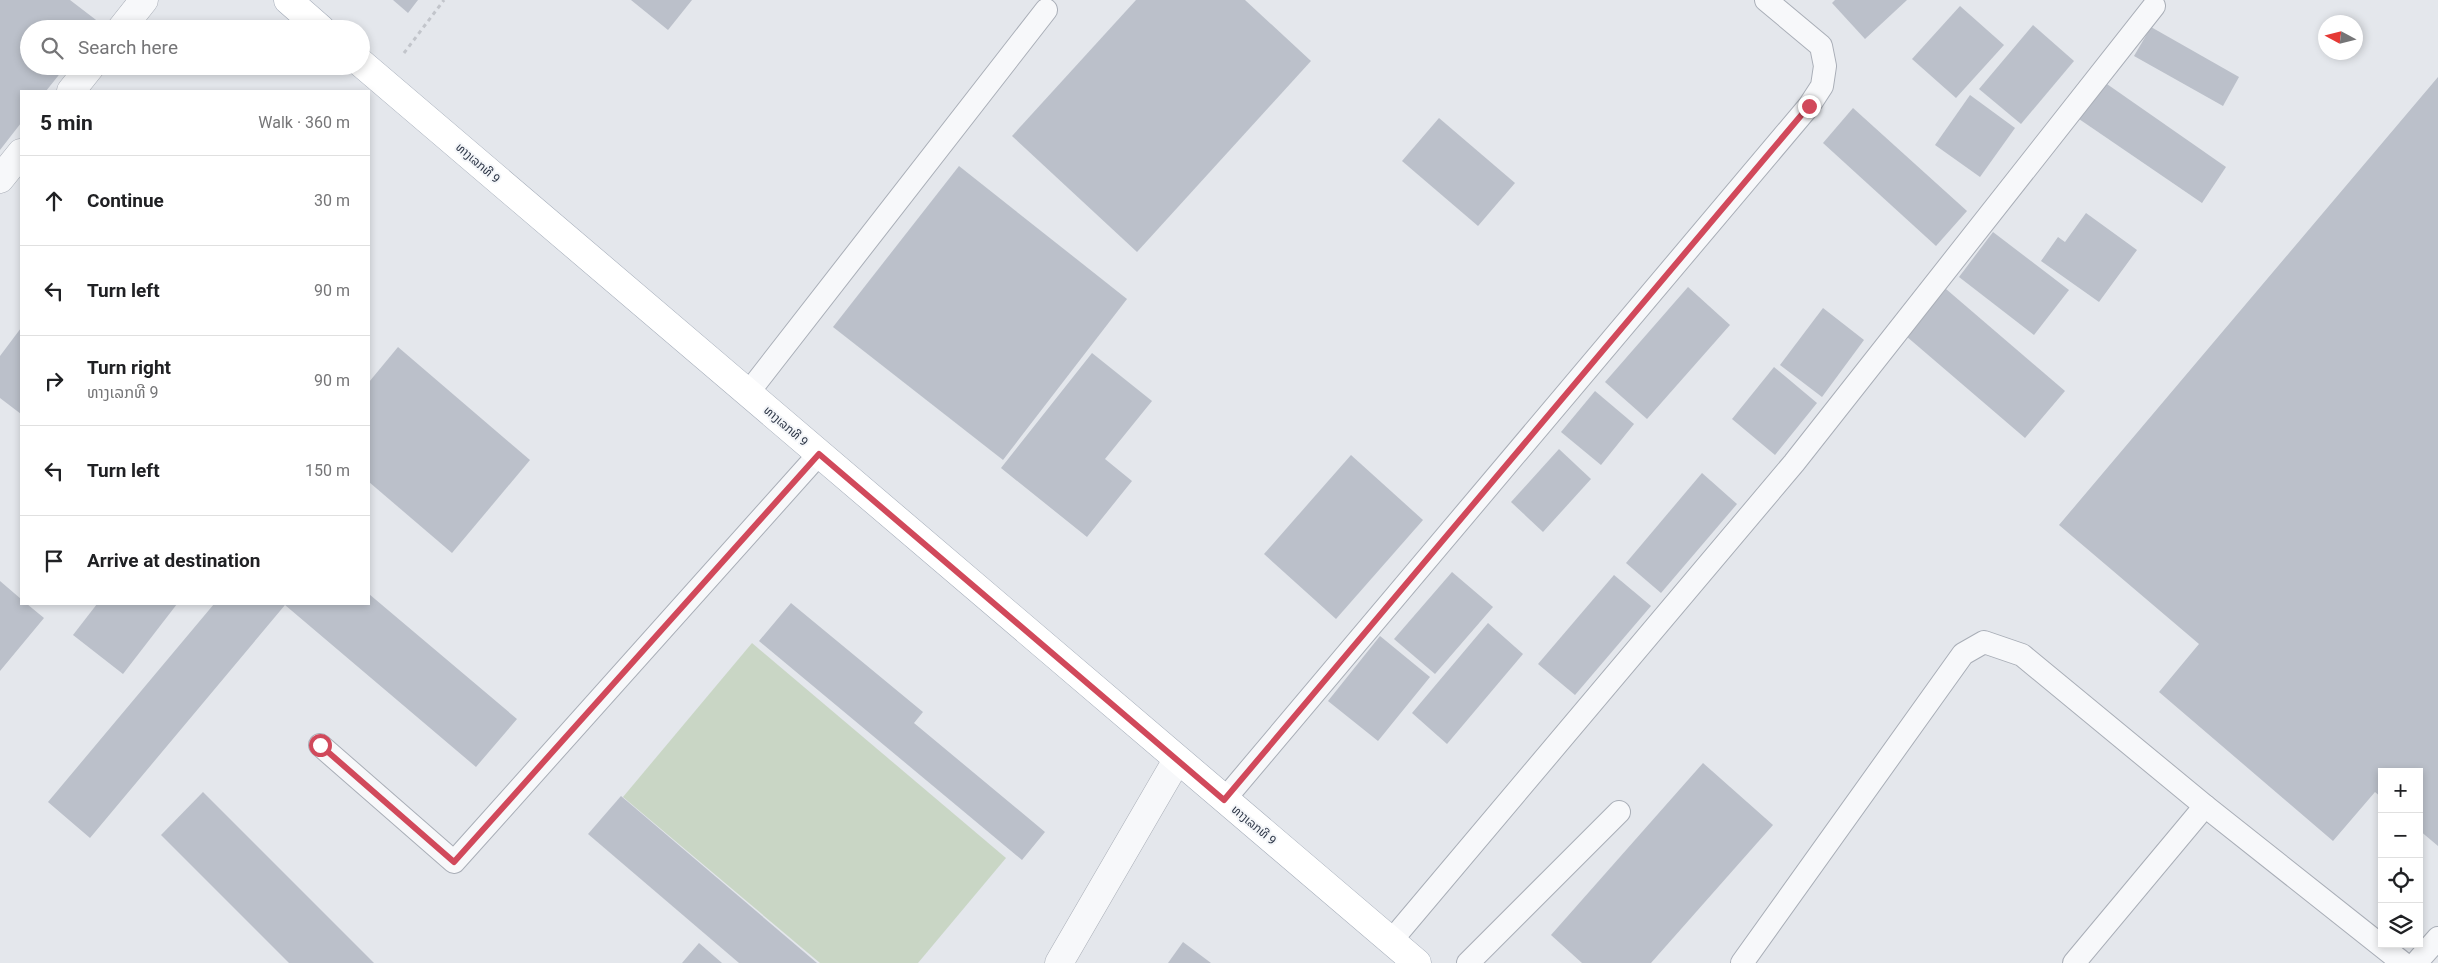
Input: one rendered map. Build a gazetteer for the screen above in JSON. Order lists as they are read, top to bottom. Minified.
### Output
{"streets":{"main road":["ທາງເລກທີ 9"]},"north":"left","page":{"search":"Search here","heading":["5 min","Walk · 360 m"],"list":[["Continue","30 m"],["Turn left","90 m"],["Turn right","ທາງເລກທີ 9","90 m"],["Turn left","150 m"],"Arrive at destination"],"map_buttons":["+","−"]}}
